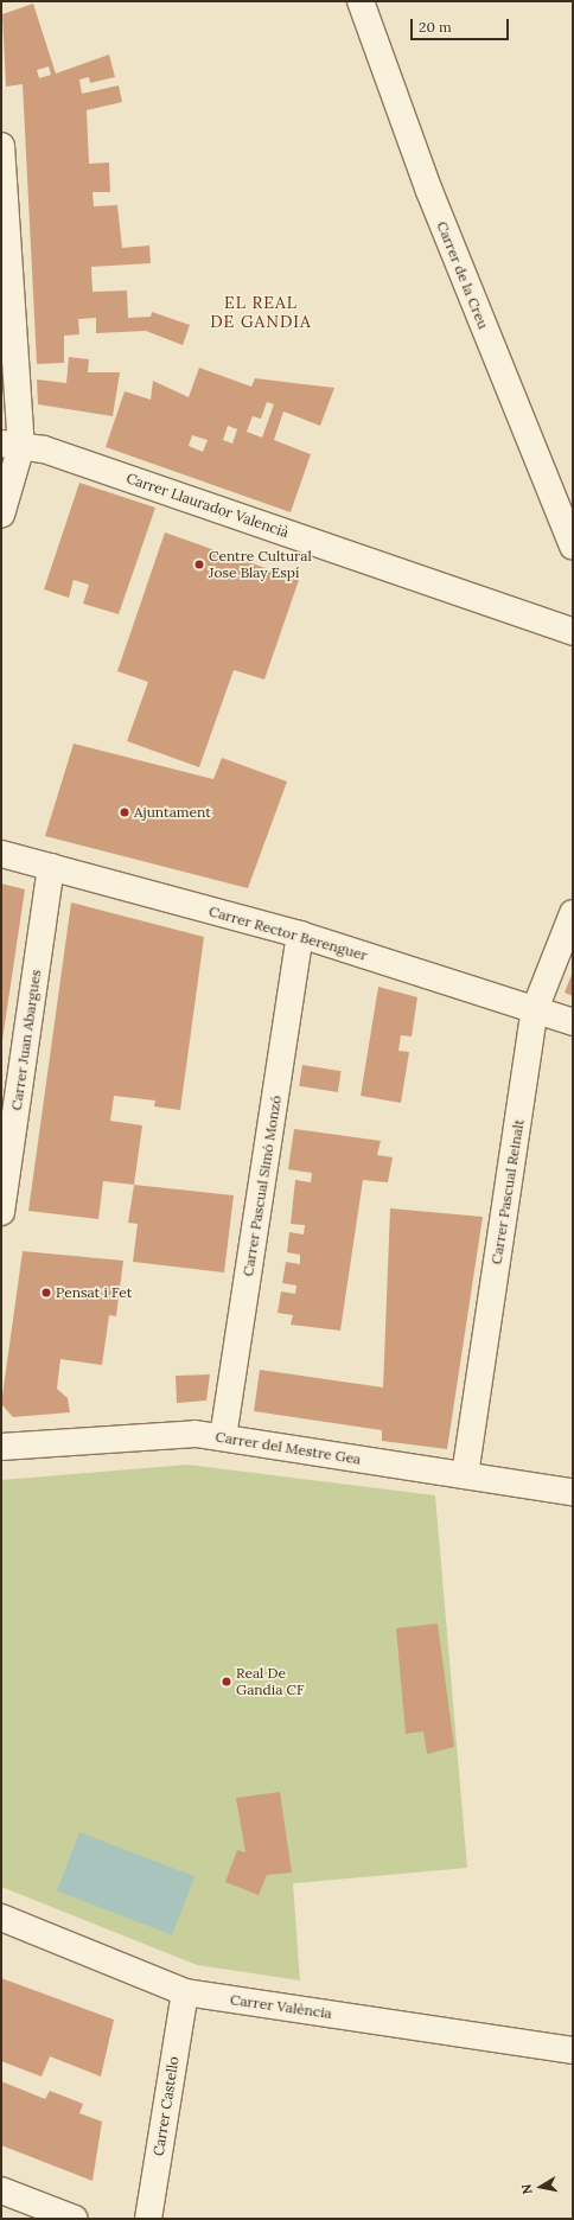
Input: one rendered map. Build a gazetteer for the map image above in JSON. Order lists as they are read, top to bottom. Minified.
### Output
{"streets":{"street":["Carrer de la Creu","Carrer Llaurador Valencià","Carrer Rector Berenguer","Carrer Juan Abargues","Carrer Pascual Simó Monzó","Carrer Pascual Reinalt","Carrer del Mestre Gea","Carrer València","Carrer Castello"]},"crossings":[["Carrer Rector Berenguer","Carrer Juan Abargues"],["Carrer Rector Berenguer","Carrer Pascual Simó Monzó"],["Carrer Rector Berenguer","Carrer Pascual Reinalt"],["Carrer Pascual Simó Monzó","Carrer del Mestre Gea"],["Carrer Pascual Reinalt","Carrer del Mestre Gea"],["Carrer València","Carrer Castello"]],"districts":["EL REAL DE GANDIA"],"places":["Centre Cultural Jose Blay Espí","Ajuntament","Pensat i Fet","Real De Gandia CF"],"scale_bar":"20 m","north":"left"}
